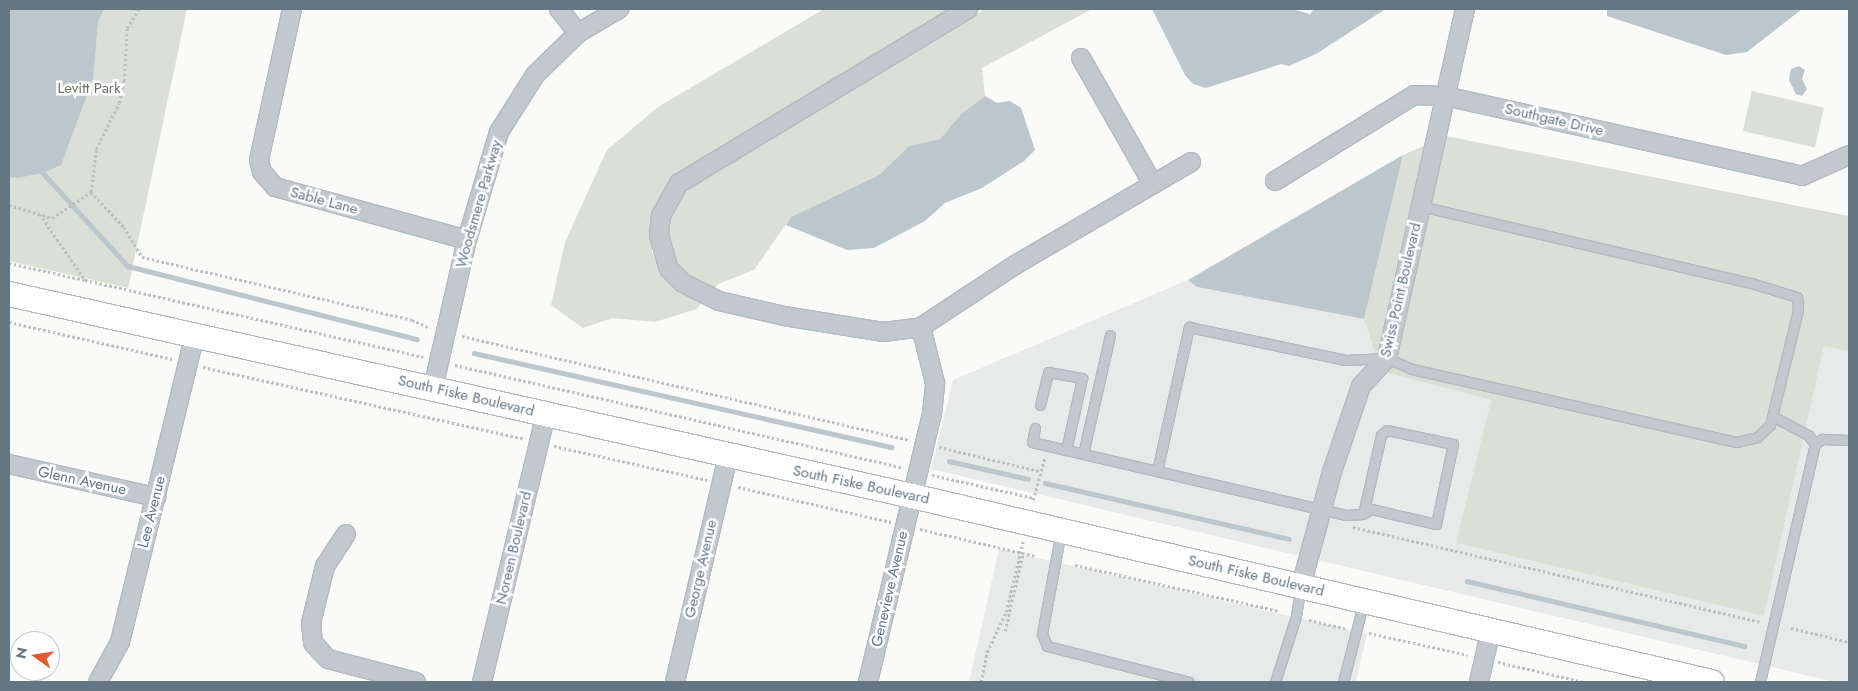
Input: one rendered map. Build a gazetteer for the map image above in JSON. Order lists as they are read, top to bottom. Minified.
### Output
{"streets":{"main road":["South Fiske Boulevard"],"street":["Southgate Drive","Sable Lane","Woodsmere Parkway","Swiss Point Boulevard","Glenn Avenue","Lee Avenue","Noreen Boulevard","George Avenue","Genevieve Avenue"]},"crossings":[["Southgate Drive","Swiss Point Boulevard"],["Sable Lane","Woodsmere Parkway"],["Woodsmere Parkway","South Fiske Boulevard"],["Swiss Point Boulevard","South Fiske Boulevard"],["South Fiske Boulevard","Lee Avenue"],["South Fiske Boulevard","Noreen Boulevard"],["South Fiske Boulevard","George Avenue"],["South Fiske Boulevard","Genevieve Avenue"],["Glenn Avenue","Lee Avenue"]],"parks":["Levitt Park"],"north":"left"}
